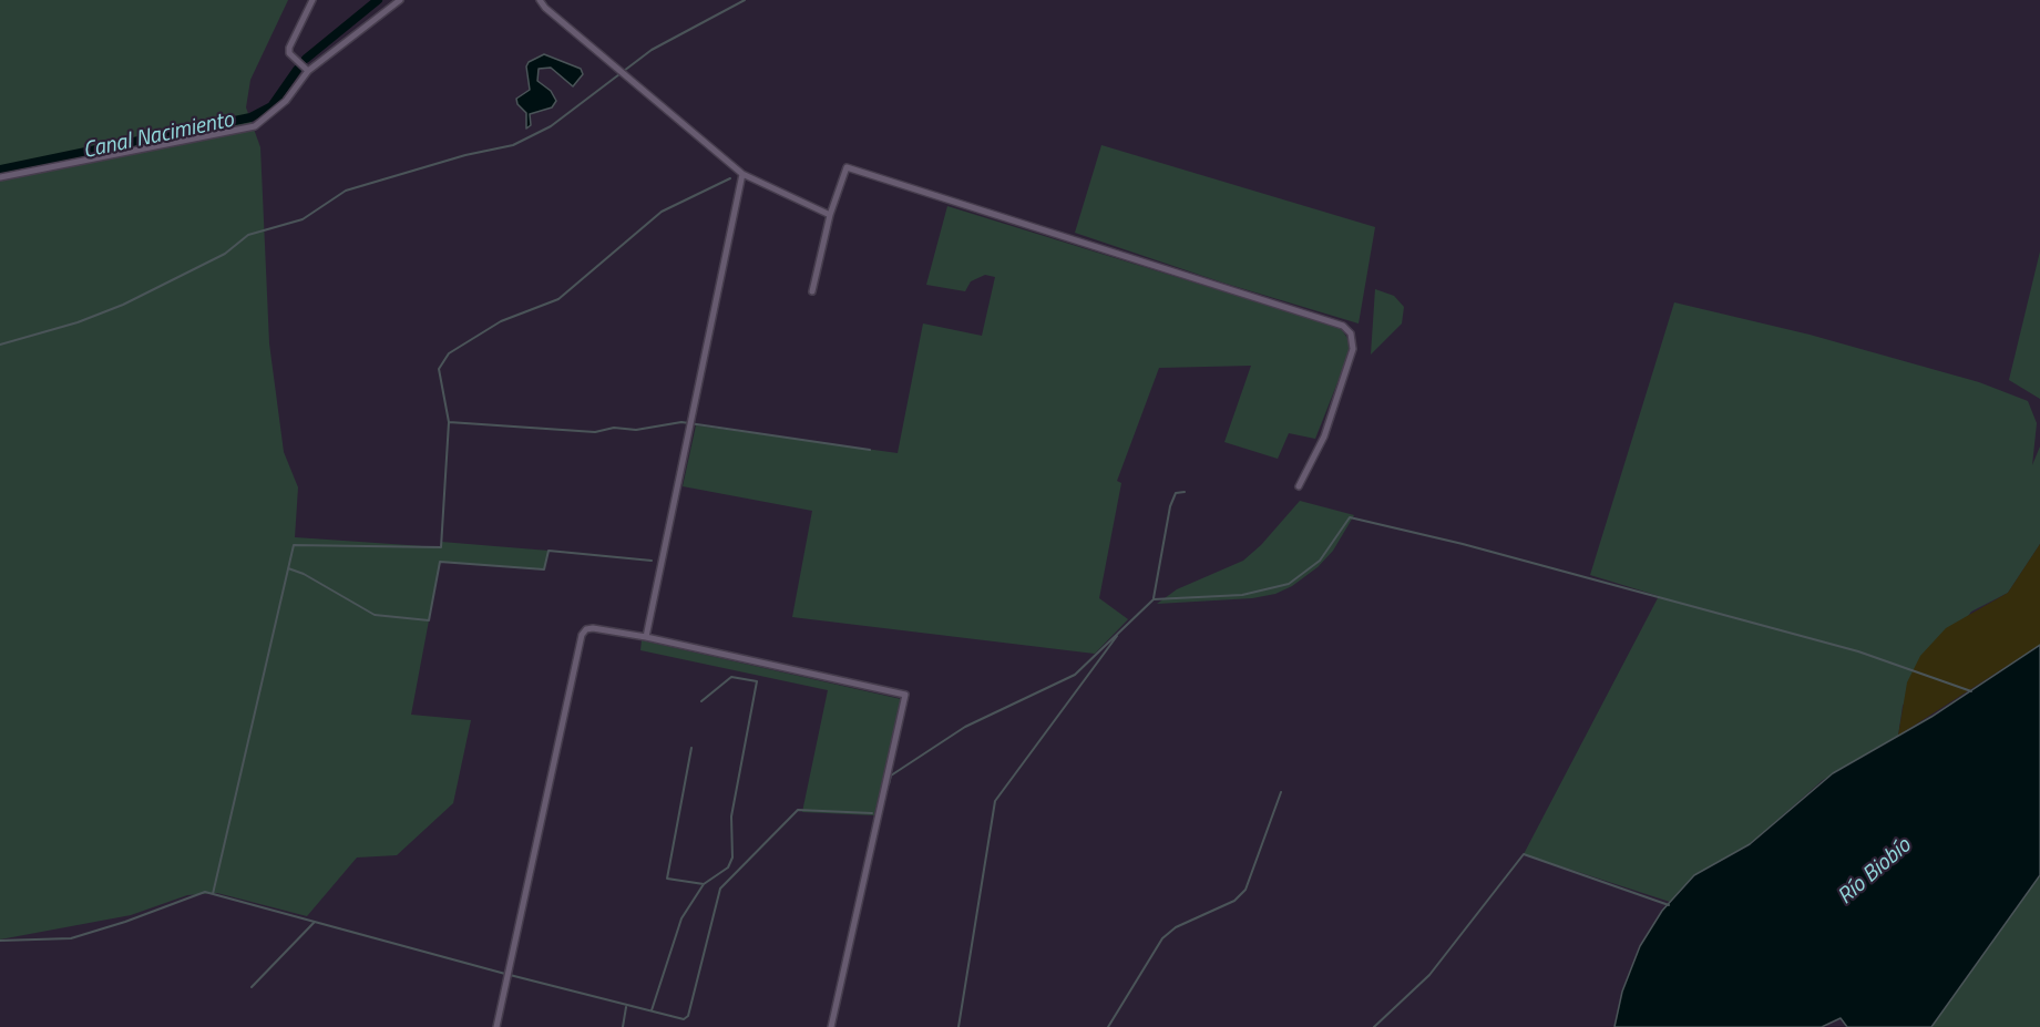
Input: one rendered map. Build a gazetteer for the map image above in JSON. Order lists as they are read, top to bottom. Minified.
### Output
{"water":["Canal Nacimiento","Río Biobío"]}
